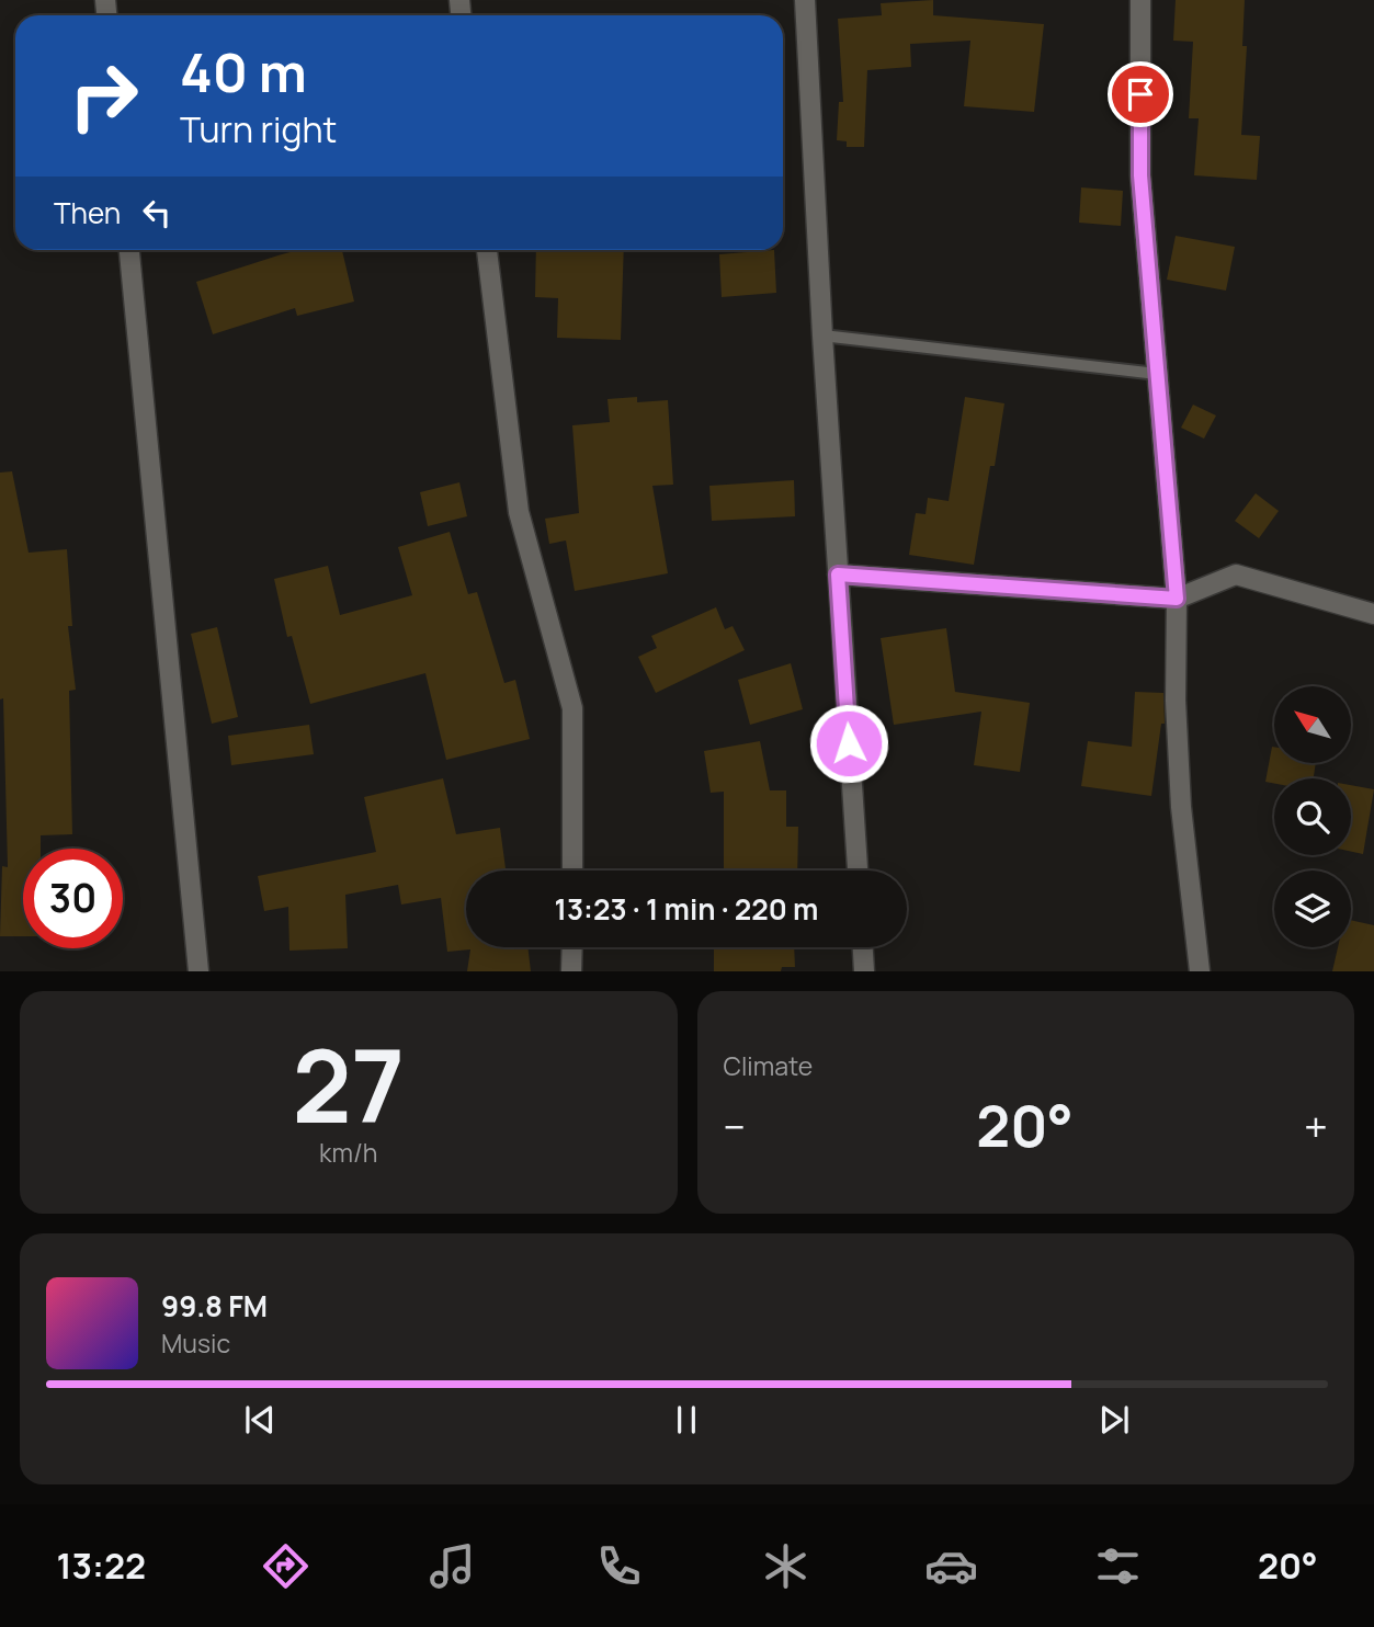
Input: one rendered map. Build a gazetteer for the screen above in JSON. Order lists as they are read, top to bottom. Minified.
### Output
{"north":"top left","page":{"turn":["40 m","Turn right"],"then":"Then","limit":"30","trip":"13:23 · 1 min · 220 m","tile":[["27","km/h"],"Climate"],"heat":["−","20°","+"],"song":["99.8 FM","Music"],"tabs":["13:22","20°"]}}
